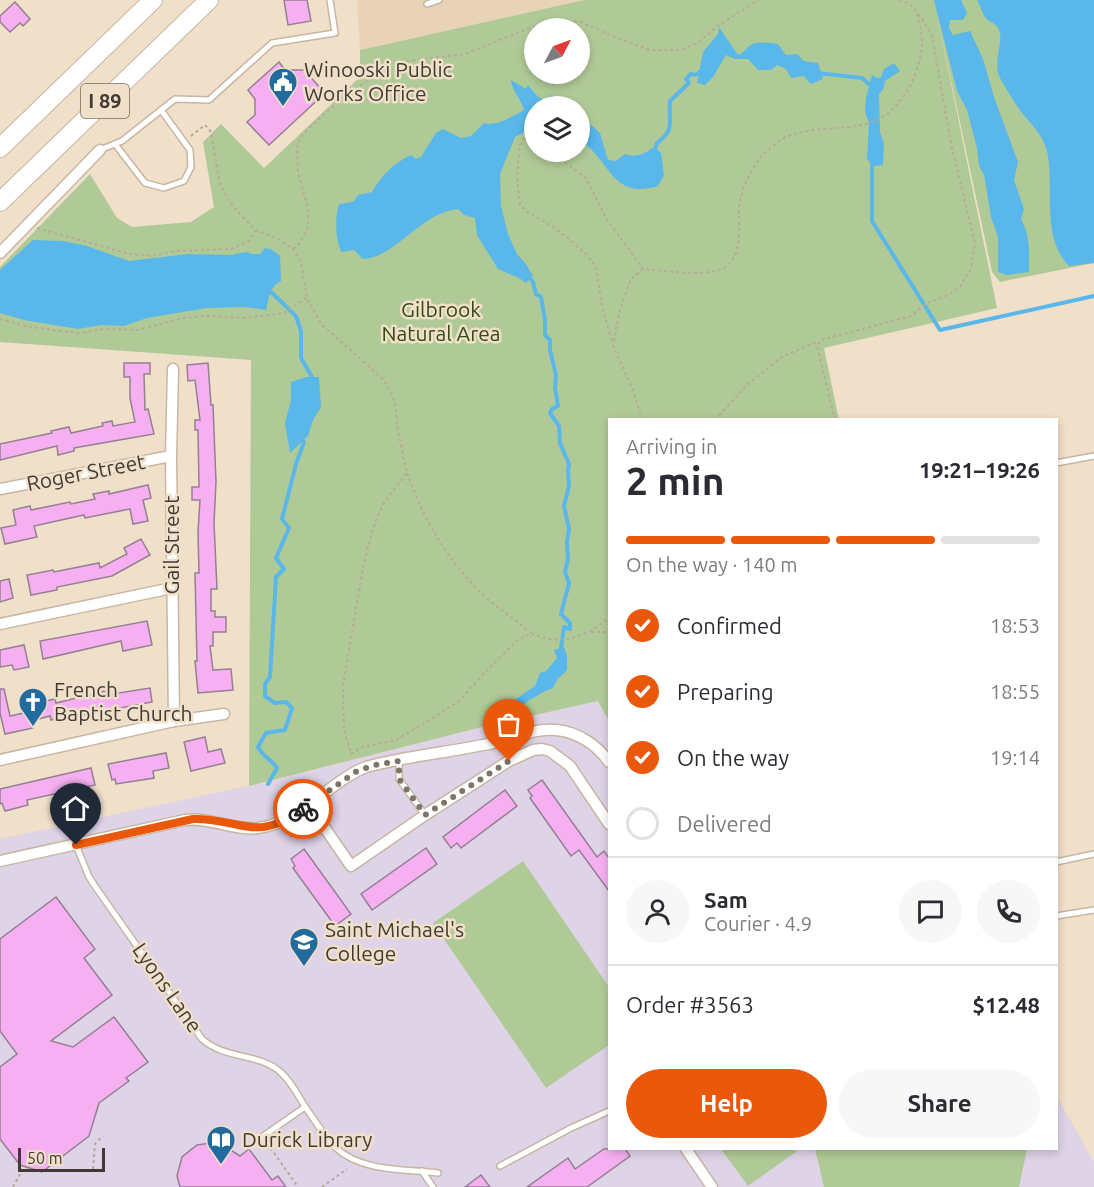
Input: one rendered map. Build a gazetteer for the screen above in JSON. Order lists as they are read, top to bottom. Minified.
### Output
{"streets":{"highway":["I 89"],"street":["Roger Street","Gail Street"],"lane":["Lyons Lane"]},"crossings":[["Roger Street","Gail Street"]],"parks":["Gilbrook Natural Area"],"places":{"public building":["Winooski Public Works Office"],"church":["French Baptist Church"],"school or university":["Saint Michael's College"],"library":["Durick Library"]},"scale_bar":"50 m","north":"top right","page":{"heading":["2 min","Arriving in","19:21–19:26"],"panel":["Sam","Courier · 4.9","Order #3563","$12.48"],"bar":"On the way · 140 m","list":[["Confirmed","18:53"],["Preparing","18:55"],["On the way","19:14"],"Delivered"],"buttons":["Help","Share"],"scale":"50 m"}}
